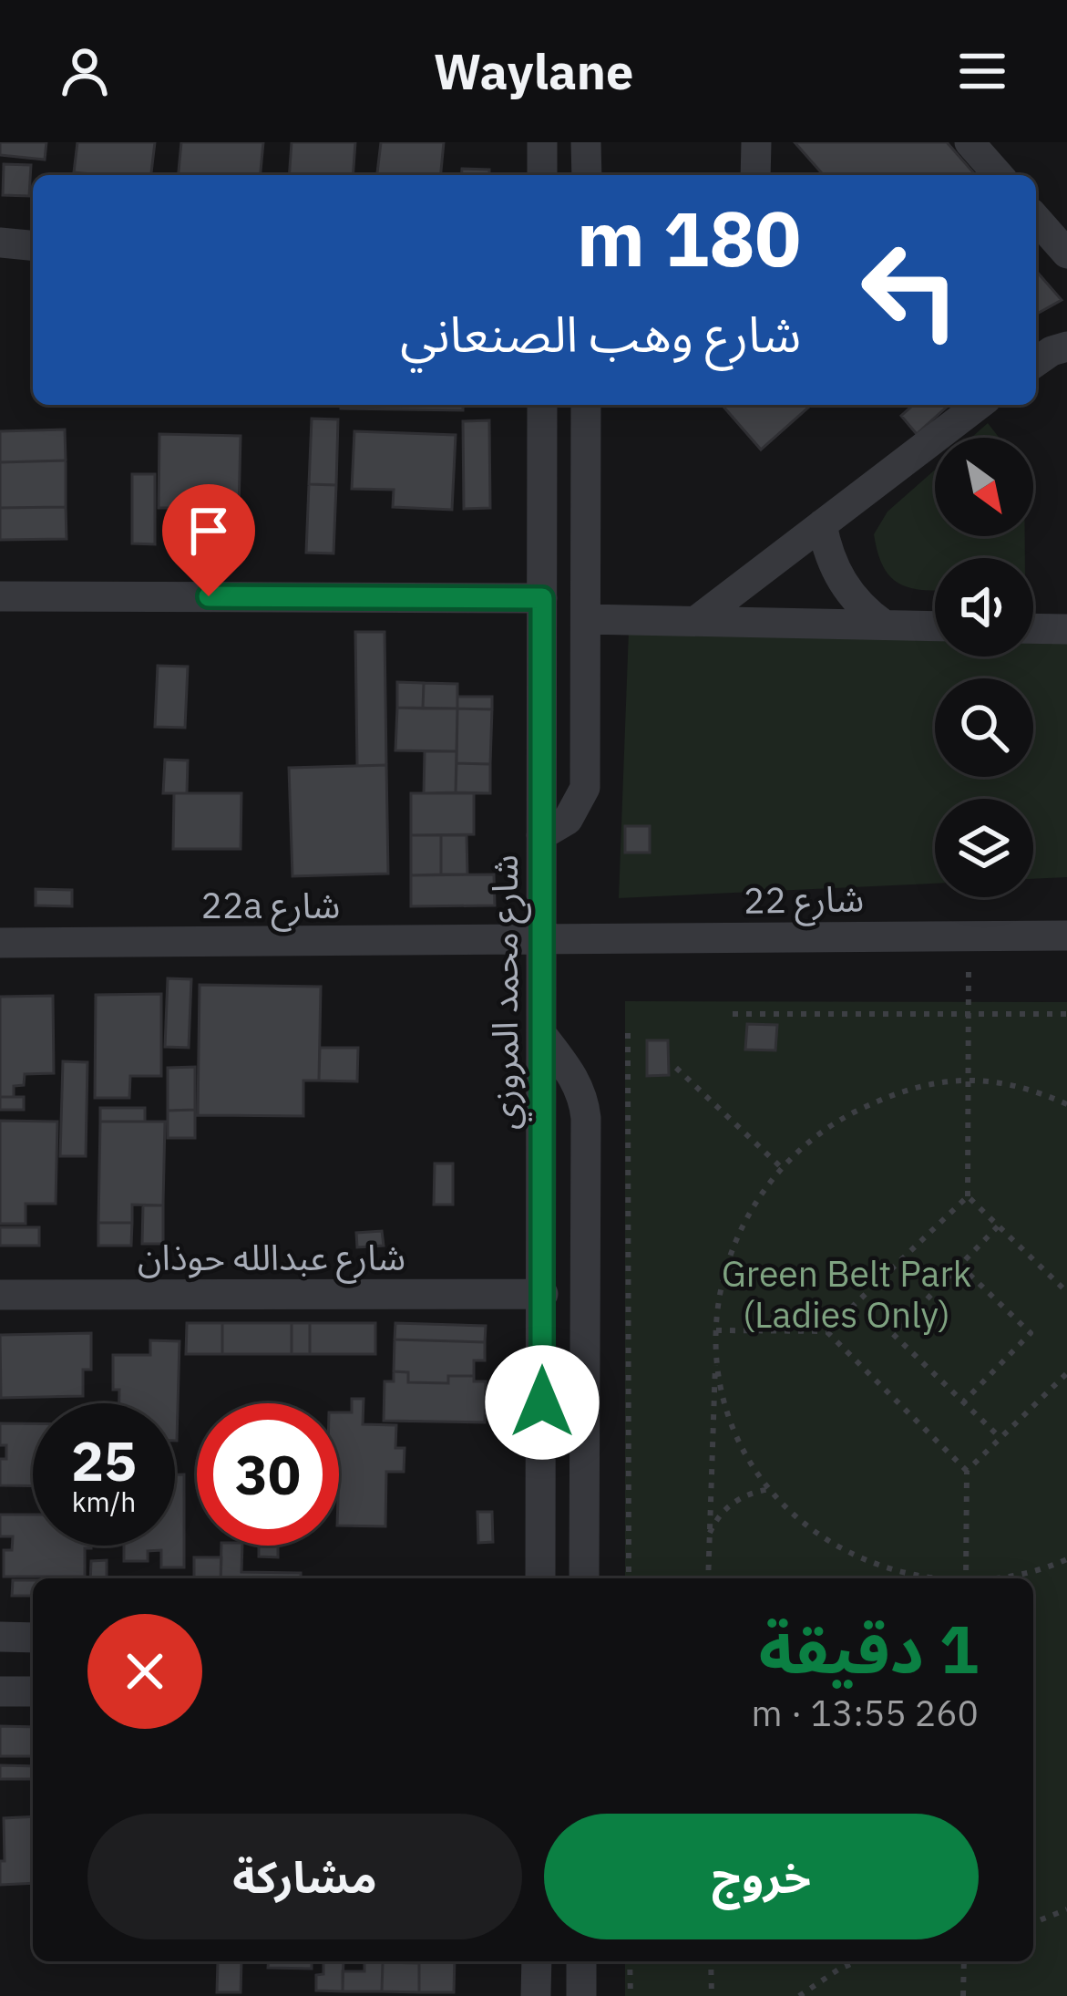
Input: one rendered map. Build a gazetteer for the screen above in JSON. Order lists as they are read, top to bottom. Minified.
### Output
{"streets":{"street":["شارع 22","22a شارع","شارع محمد المروزي","شارع عبدالله حوذان"]},"crossings":[["شارع 22","22a شارع"],["شارع 22","شارع محمد المروزي"],["22a شارع","شارع محمد المروزي"],["شارع محمد المروزي","شارع عبدالله حوذان"]],"parks":["Green Belt Park (Ladies Only)"],"north":"bottom right","page":{"header":"Waylane","turn":["180 m","شارع وهب الصنعاني"],"speed":"25 km/h","limit":"30","heading":["1 دقيقة","260 m · 13:55"],"buttons":["خروج","مشاركة"]}}
